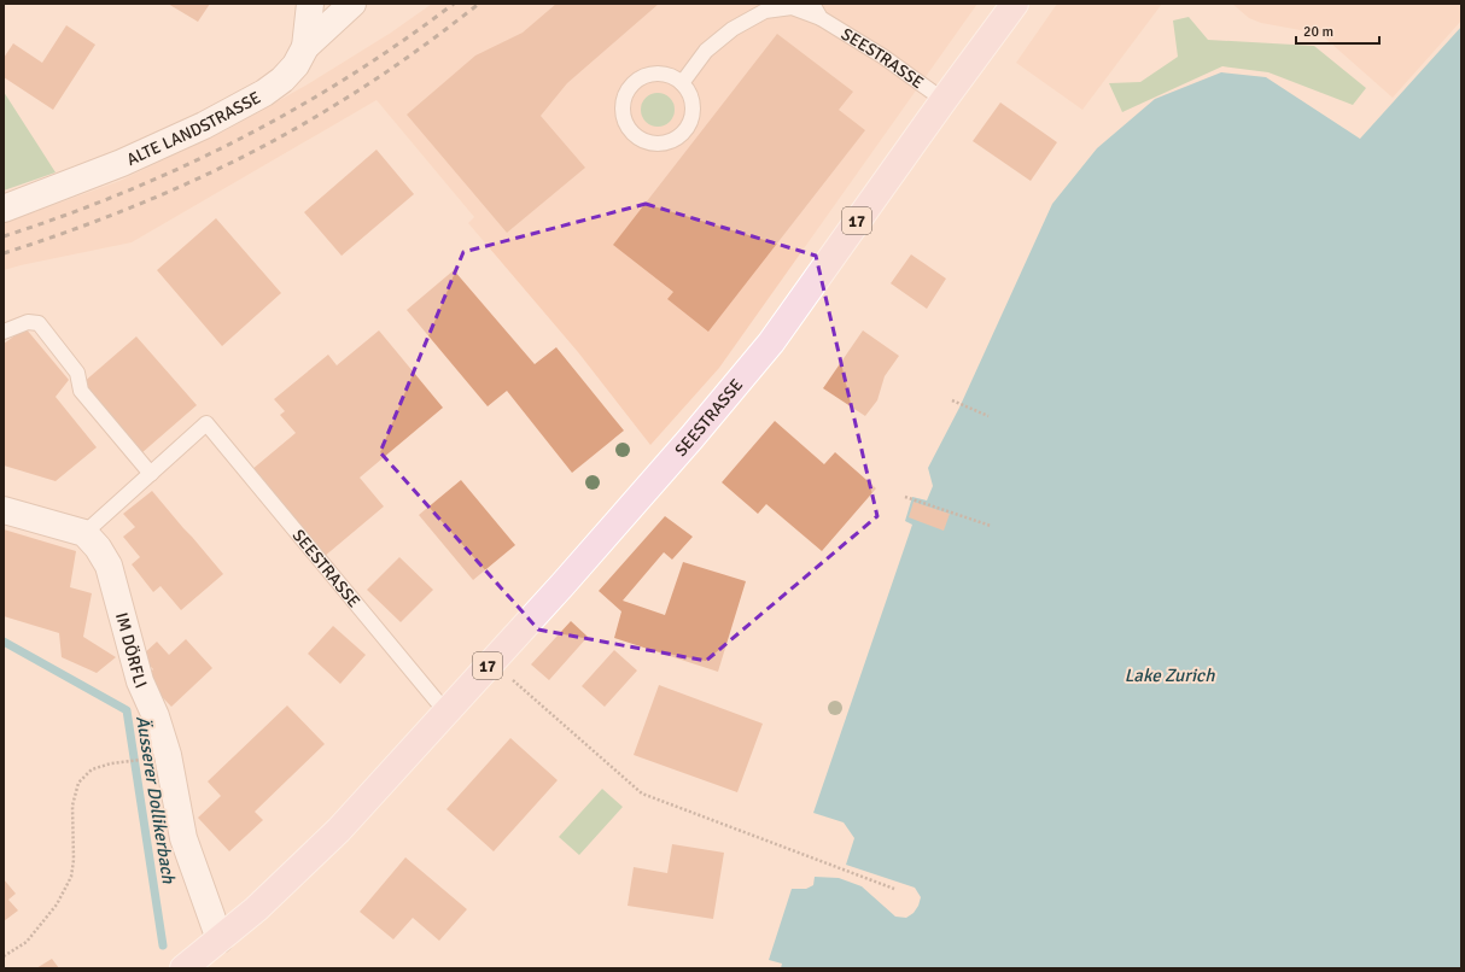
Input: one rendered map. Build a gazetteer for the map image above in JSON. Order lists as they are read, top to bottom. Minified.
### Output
{"streets":{"main road":["SEESTRASSE","17"],"street":["ALTE LANDSTRASSE","IM DÖRFLI"]},"crossings":[["SEESTRASSE","IM DÖRFLI"]],"water":["Lake Zurich","Äusserer Dollikerbach"],"scale_bar":"20 m"}
